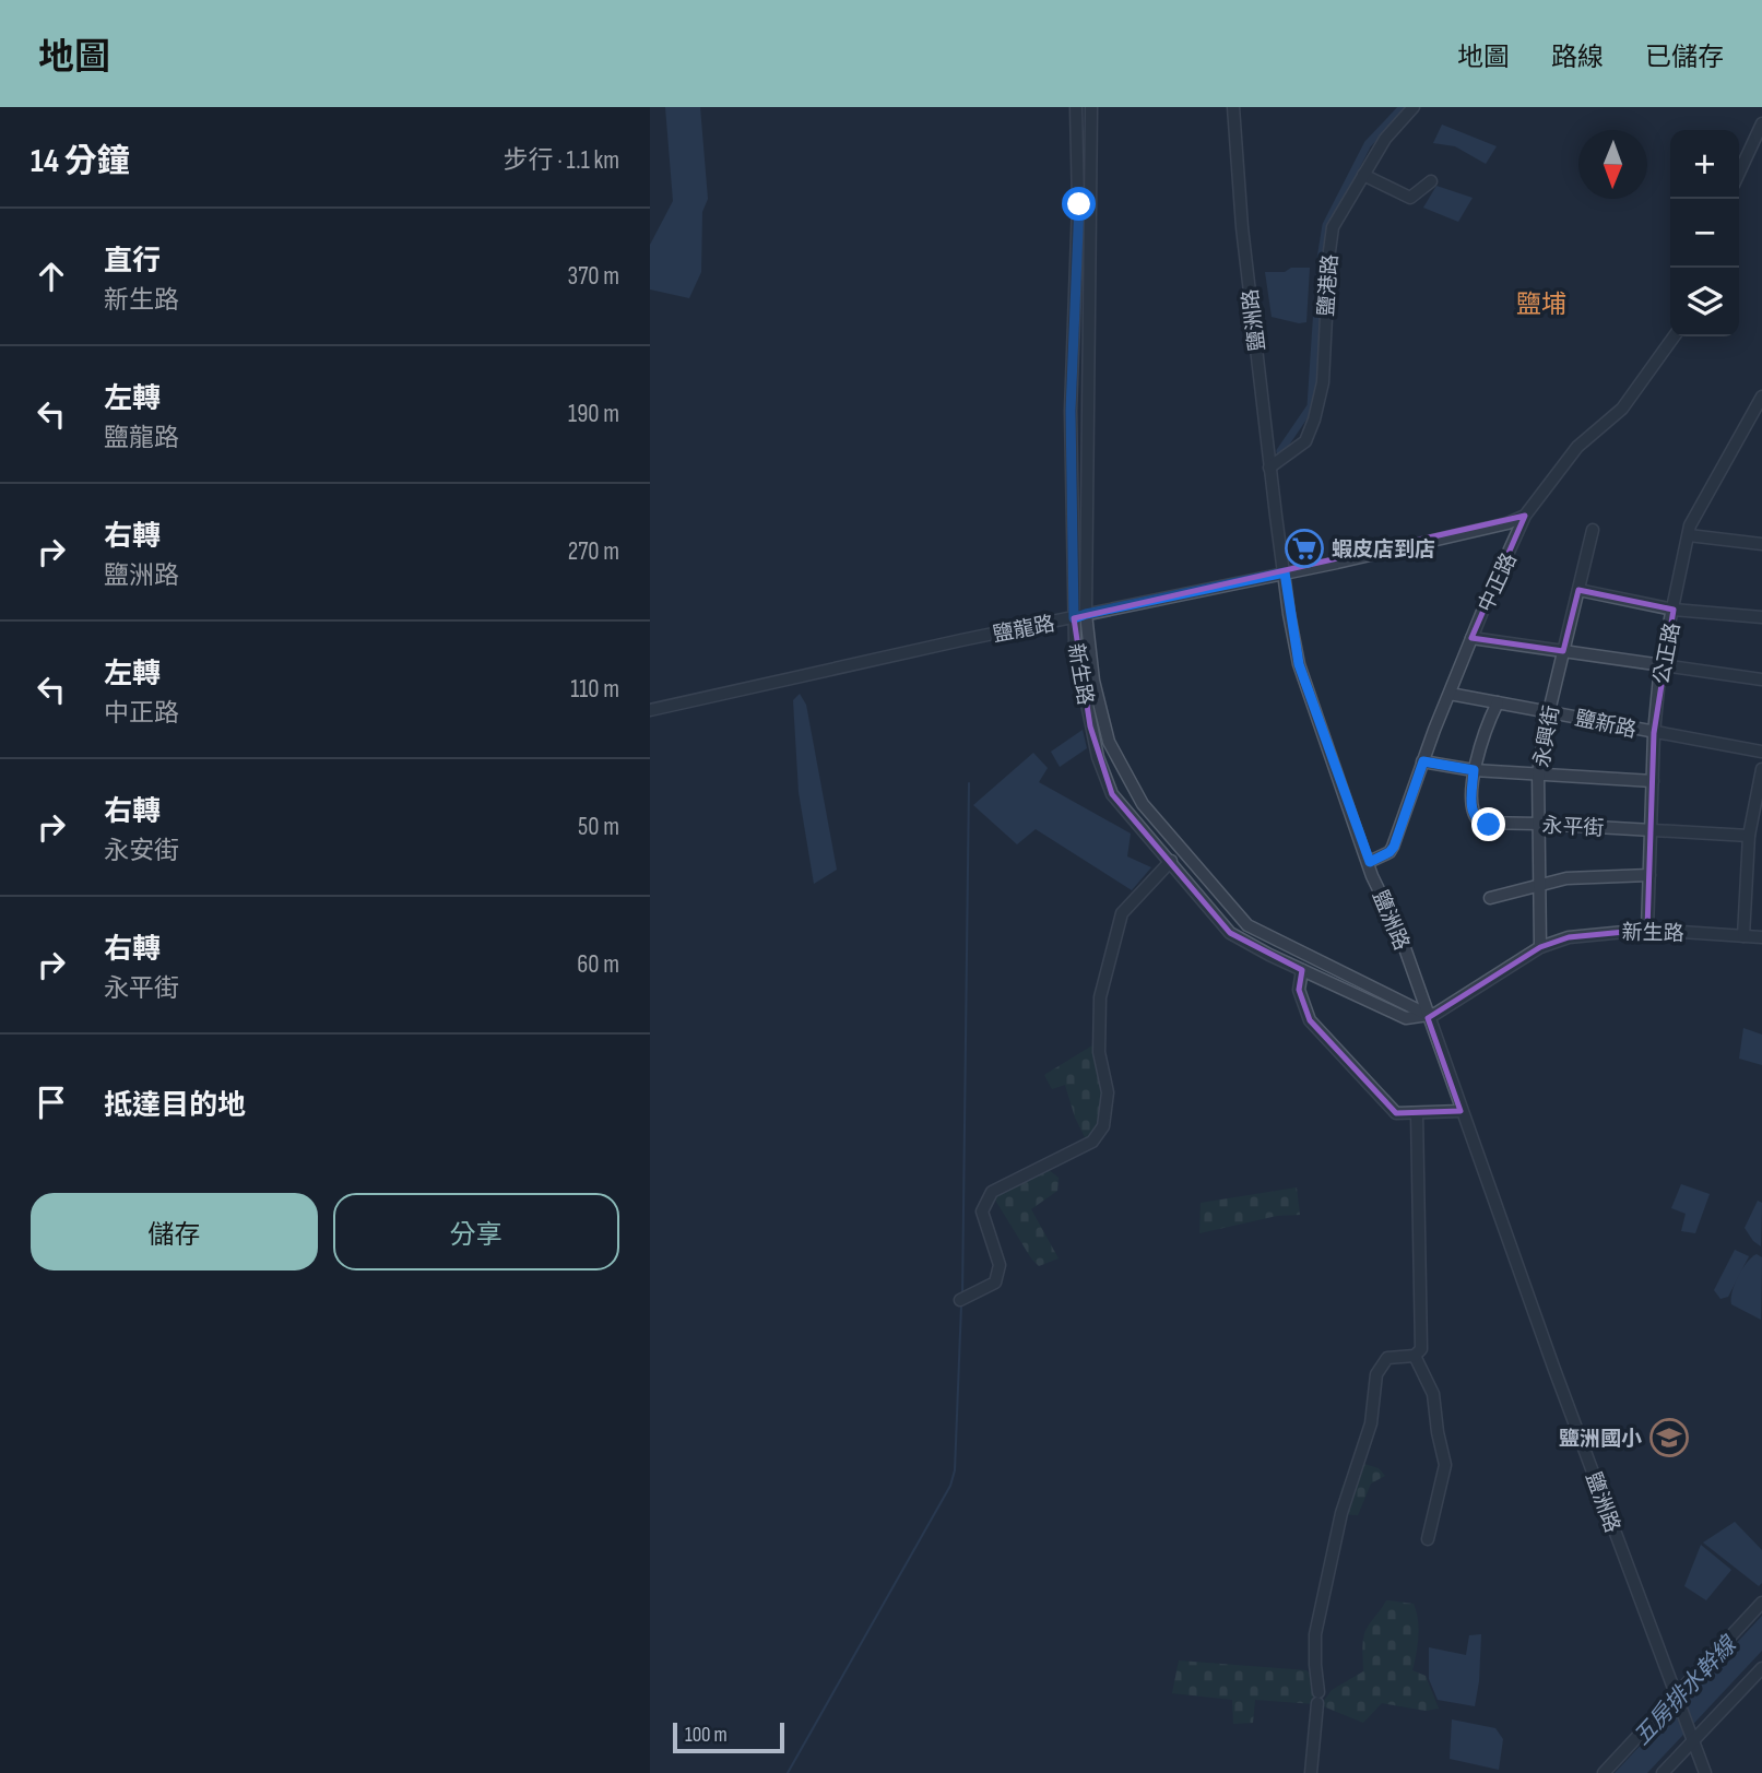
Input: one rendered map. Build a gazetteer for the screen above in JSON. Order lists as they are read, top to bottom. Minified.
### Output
{"streets":{"street":["鹽港路","鹽洲路","中正路","鹽龍路","公正路","新生路","鹽新路","永興街","永平街"]},"crossings":[["鹽港路","鹽洲路"],["鹽洲路","中正路"],["鹽洲路","鹽龍路"],["鹽洲路","新生路"],["中正路","鹽龍路"],["中正路","鹽新路"],["鹽龍路","新生路"],["公正路","新生路"],["公正路","鹽新路"],["公正路","永平街"],["新生路","永興街"],["鹽新路","永興街"],["鹽新路","永平街"],["永興街","永平街"]],"districts":["鹽埔"],"water":["五房排水幹線"],"places":{"supermarket":["蝦皮店到店"],"school or university":["鹽洲國小"]},"scale_bar":"100 m","north":"bottom","page":{"header":"地圖","nav":["地圖","路線","已儲存"],"heading":["14 分鐘","步行 · 1.1 km"],"map_buttons":["+","−"],"list":[["直行","新生路","370 m"],["左轉","鹽龍路","190 m"],["右轉","鹽洲路","270 m"],["左轉","中正路","110 m"],["右轉","永安街","50 m"],["右轉","永平街","60 m"],"抵達目的地"],"buttons":["儲存","分享"],"scale":"100 m"}}
